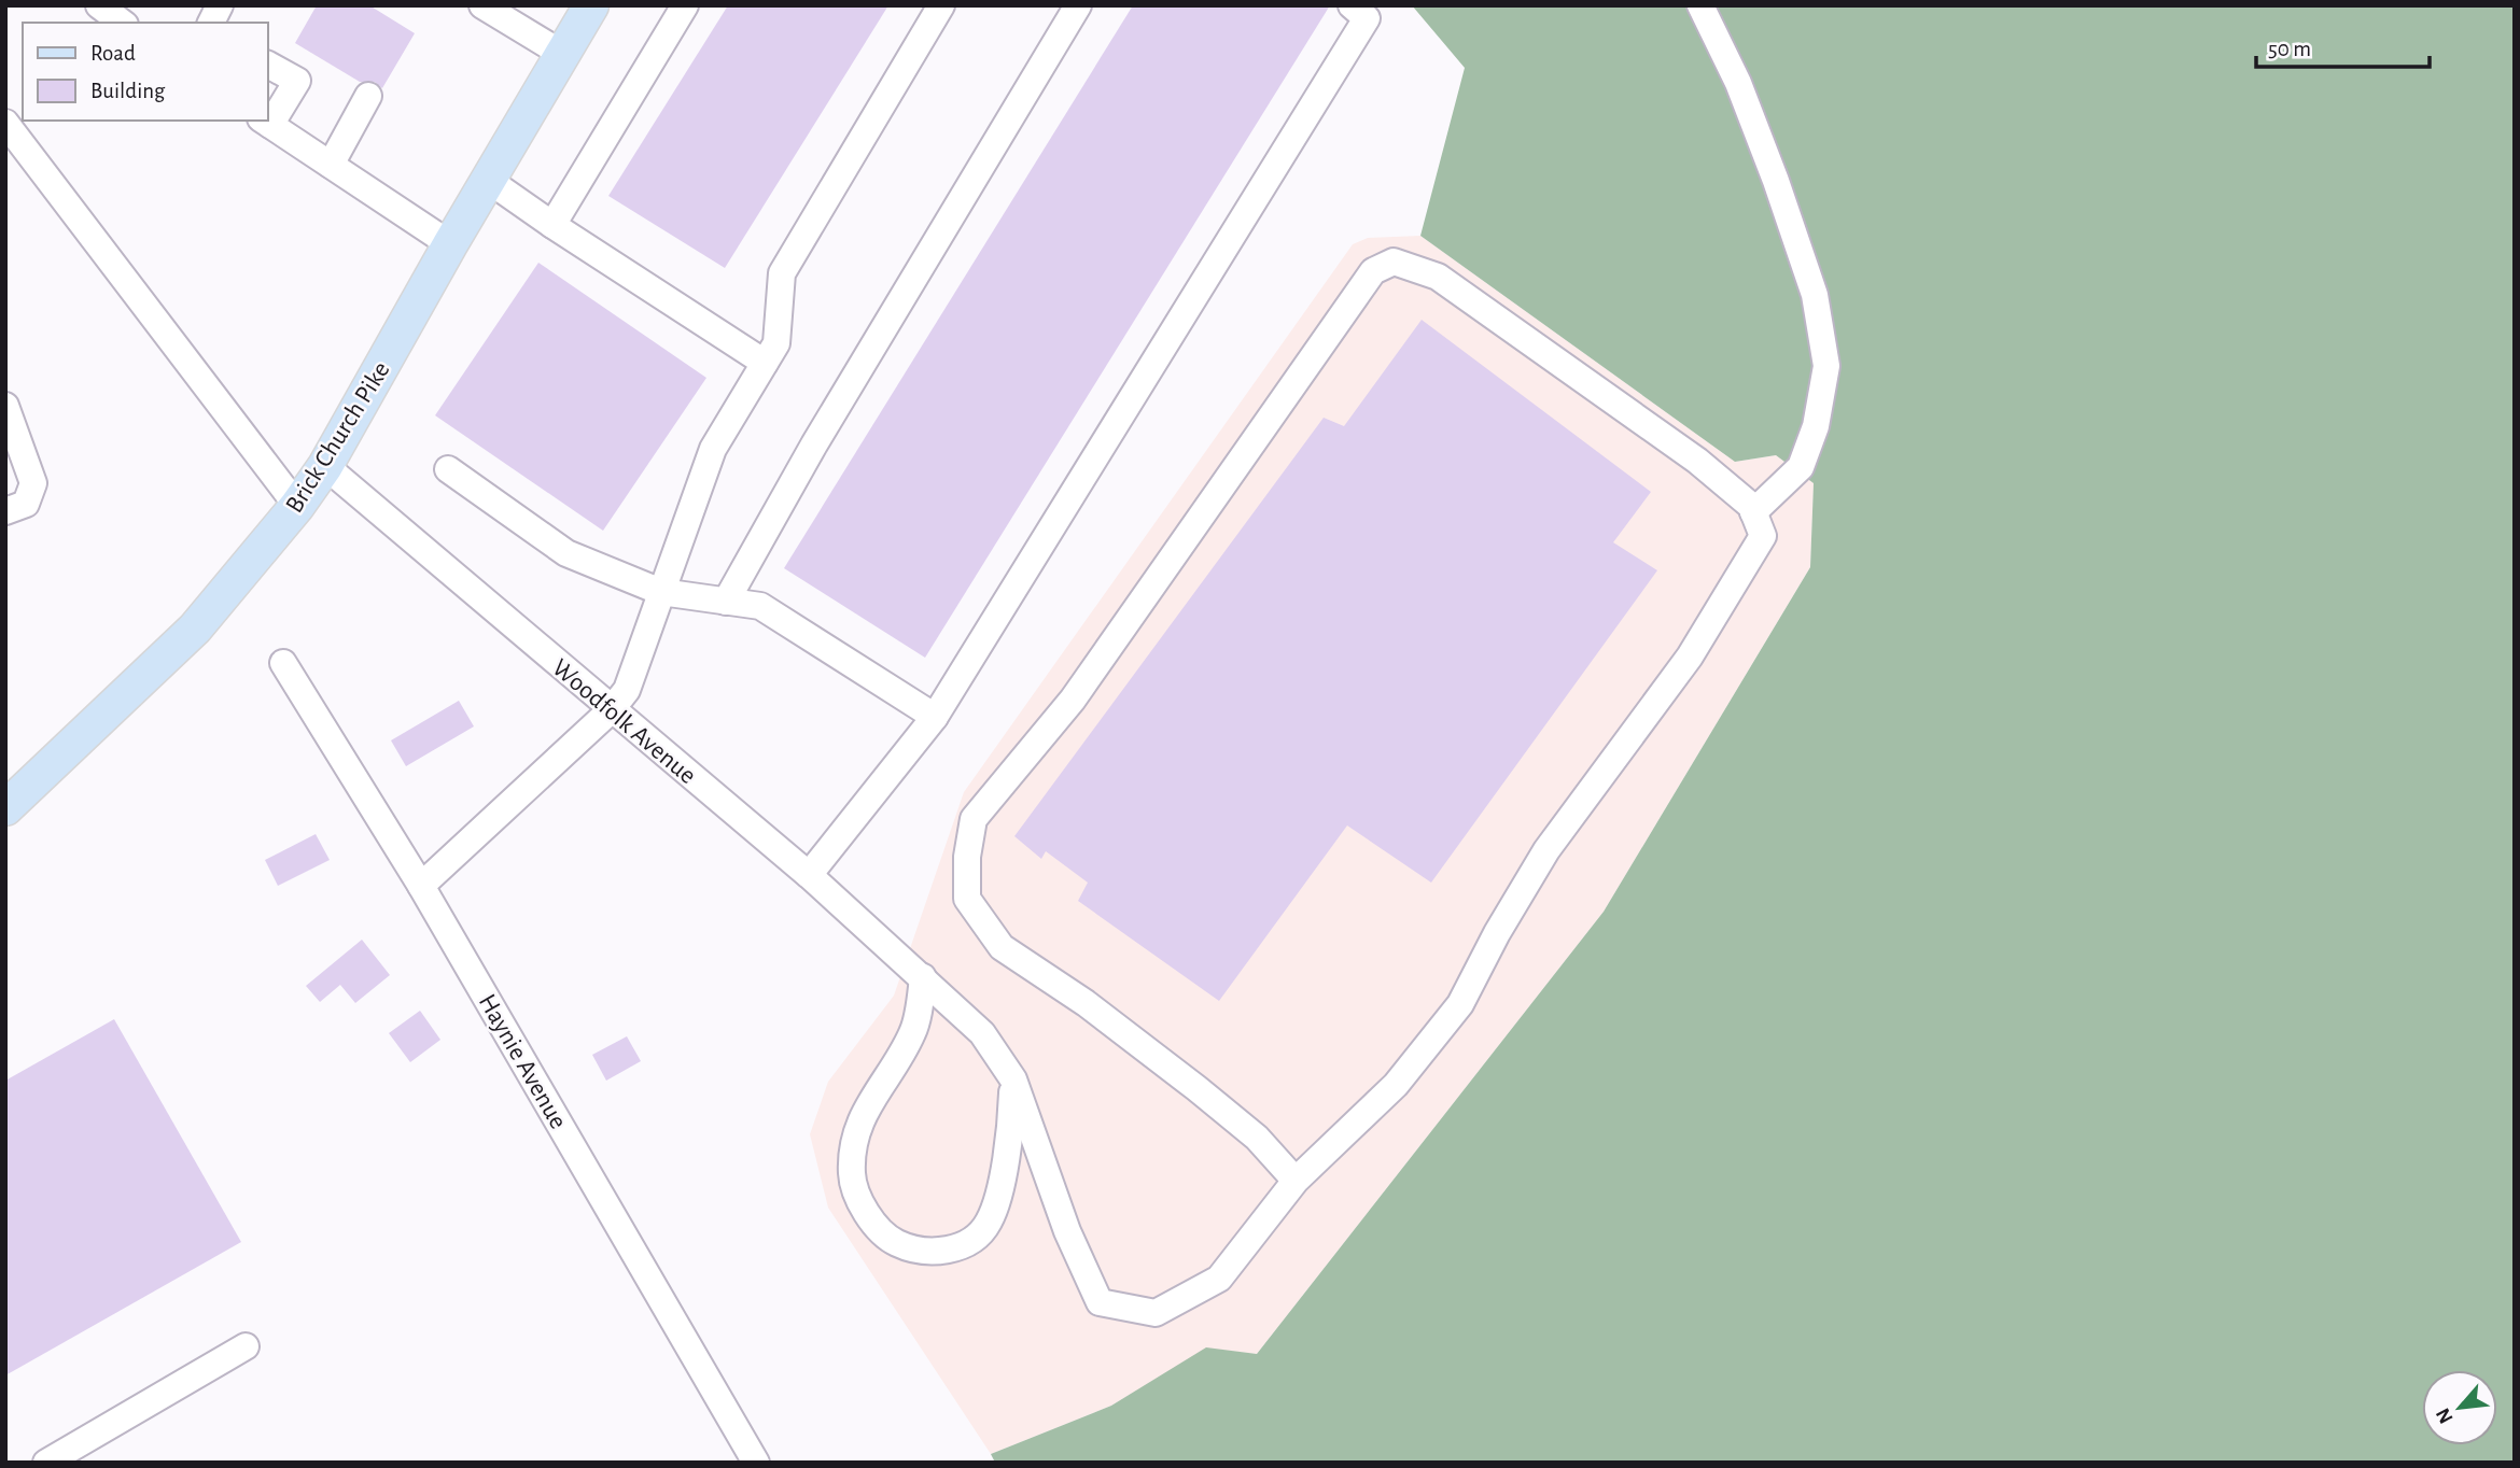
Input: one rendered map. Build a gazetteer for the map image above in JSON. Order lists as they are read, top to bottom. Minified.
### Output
{"streets":{"main road":["Brick Church Pike"],"street":["Woodfolk Avenue","Haynie Avenue"]},"crossings":[["Brick Church Pike","Woodfolk Avenue"]],"legend":["Road","Building"],"scale_bar":"50 m","north":"bottom left"}
